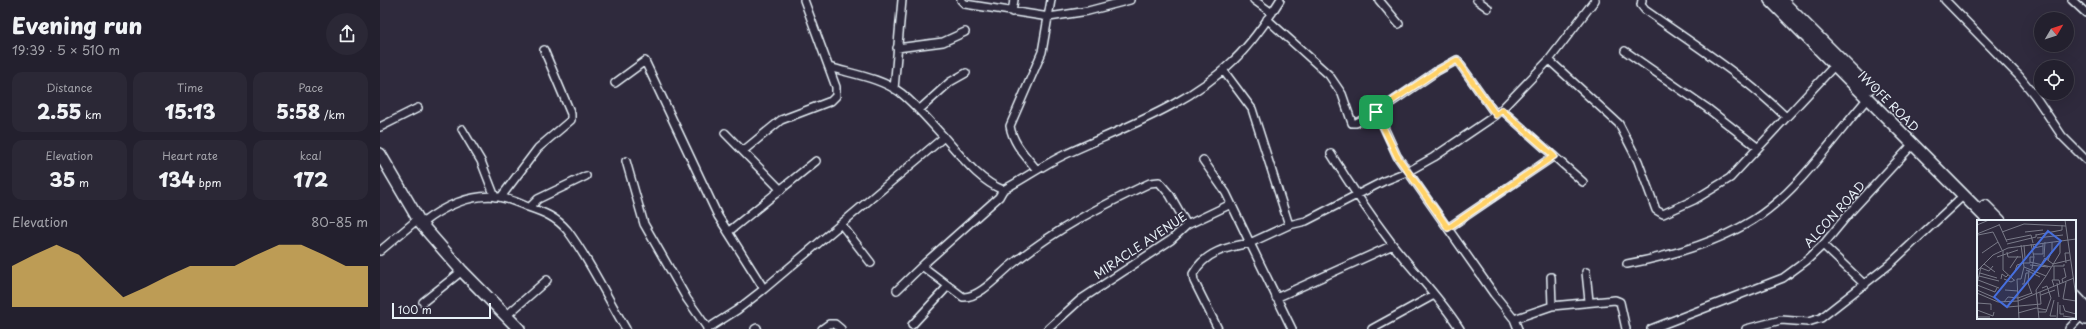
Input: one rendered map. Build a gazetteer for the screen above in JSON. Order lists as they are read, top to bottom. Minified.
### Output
{"streets":{"street":["IWOFE ROAD","ALCON ROAD","MIRACLE AVENUE"]},"crossings":[["IWOFE ROAD","ALCON ROAD"]],"scale_bar":"100 m","north":"top right","page":{"heading":["Evening run","19:39 · 5 × 510 m"],"stats":[["Distance","2.55 km"],["Time","15:13"],["Pace","5:58 /km"],["Elevation","35 m"],["Heart rate","134 bpm"],["kcal","172"]],"chart":["Elevation","80–85 m"],"scale":"100 m"}}
